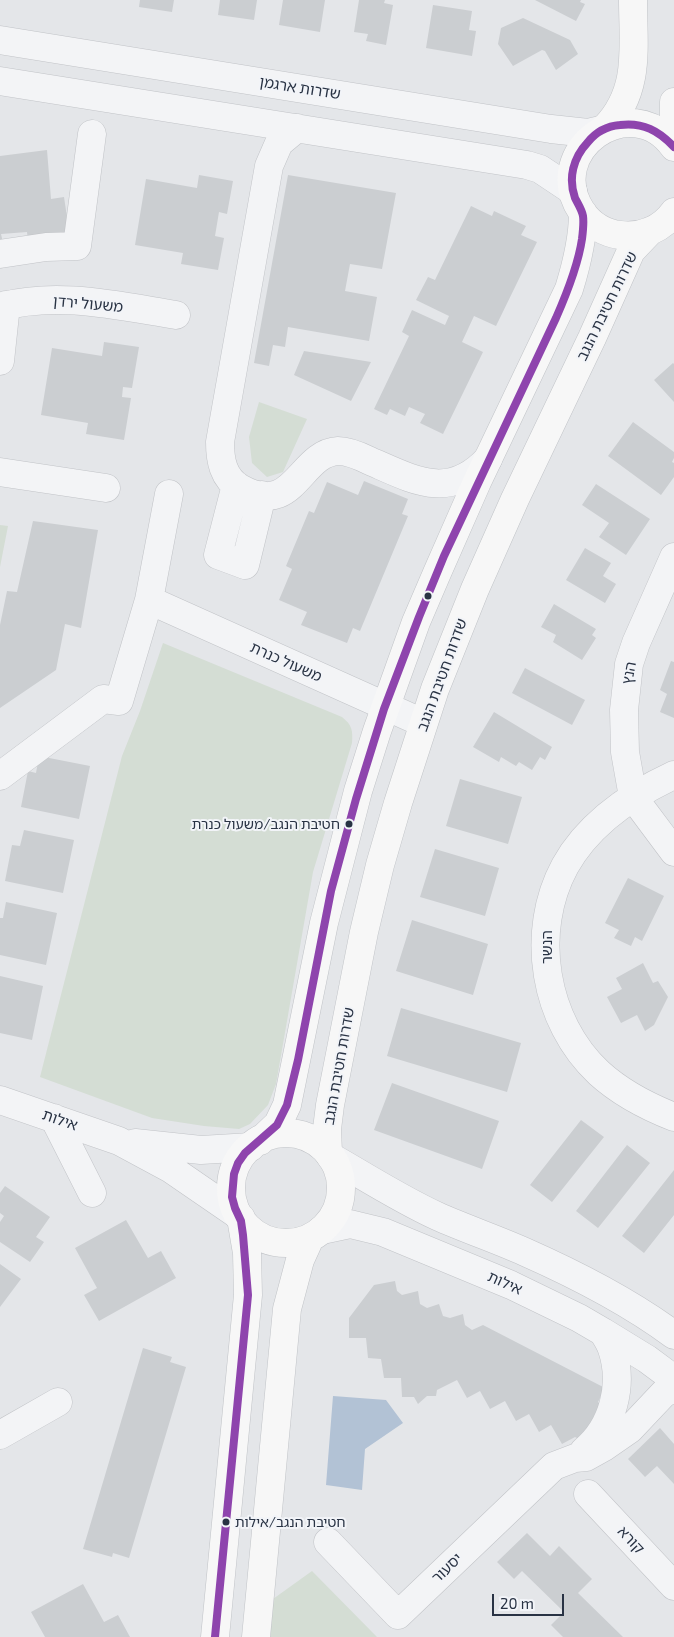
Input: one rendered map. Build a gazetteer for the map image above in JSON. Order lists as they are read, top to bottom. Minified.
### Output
{"streets":{"main road":["שדרות חטיבת הנגב"],"street":["שדרות ארגמן","משעול ירדן","משעול כנרת","הנץ","הנשר","אילות","קורא","יסעור"]},"crossings":[["שדרות חטיבת הנגב","משעול כנרת"],["שדרות חטיבת הנגב","אילות"],["הנץ","הנשר"],["אילות","יסעור"]],"places":["חטיבת הנגב/משעול כנרת","חטיבת הנגב/אילות"],"scale_bar":"20 m"}
